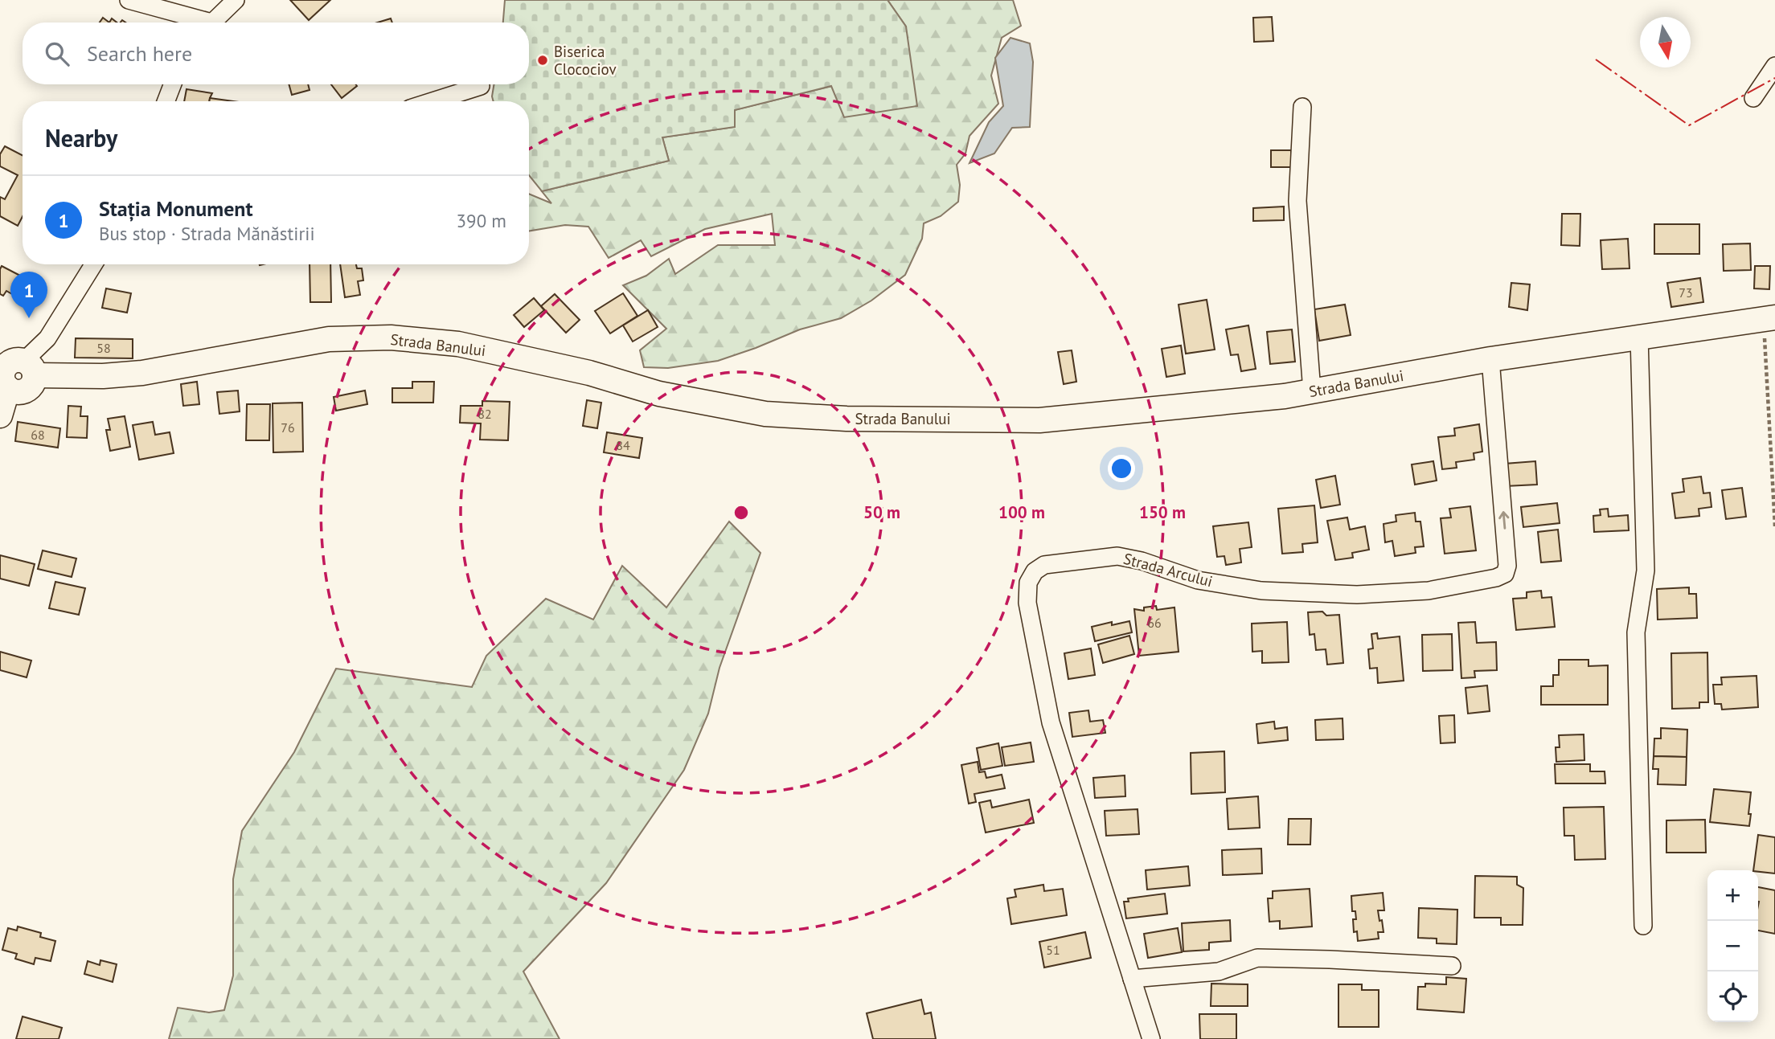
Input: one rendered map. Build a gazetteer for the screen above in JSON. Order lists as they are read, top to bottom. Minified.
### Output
{"streets":{"street":["Strada Banului","Strada Arcului"]},"crossings":[["Strada Banului","Strada Arcului"]],"places":["Biserica Clocociov"],"house_numbers":["73","58","82","76","68","84","66","51"],"north":"bottom","page":{"search":"Search here","heading":"Nearby","list":[{"mark":"1","name":"Stația Monument","note":"Bus stop · Strada Mănăstirii","value":"390 m"}],"pins":"1","map_buttons":["+","−"]},"rings":["50 m","100 m","150 m"]}
